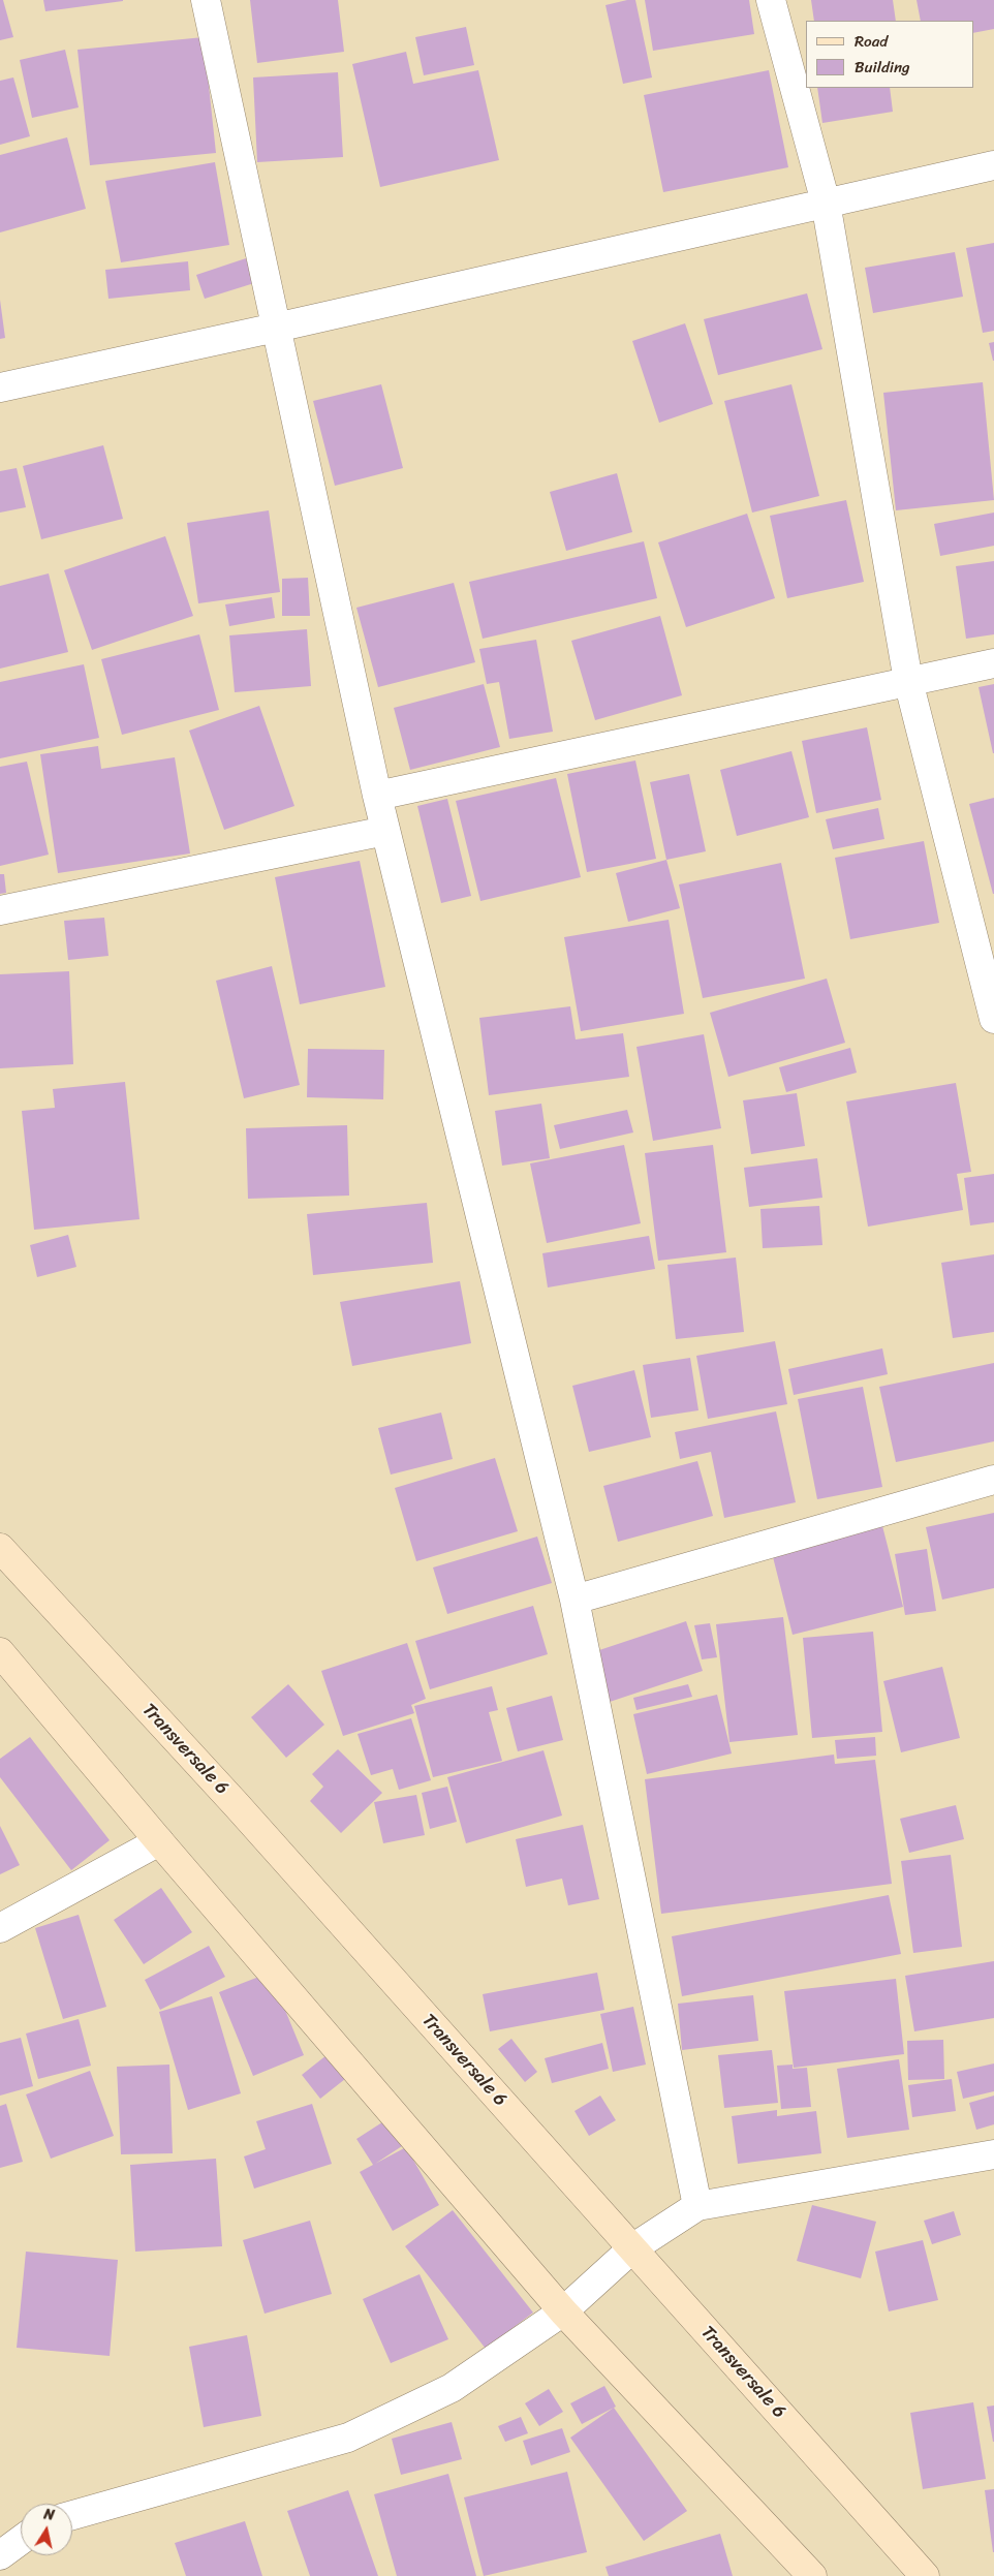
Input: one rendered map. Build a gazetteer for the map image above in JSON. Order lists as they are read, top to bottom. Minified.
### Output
{"streets":{"main road":["Transversale 6"]},"legend":["Road","Building"],"north":"top"}
